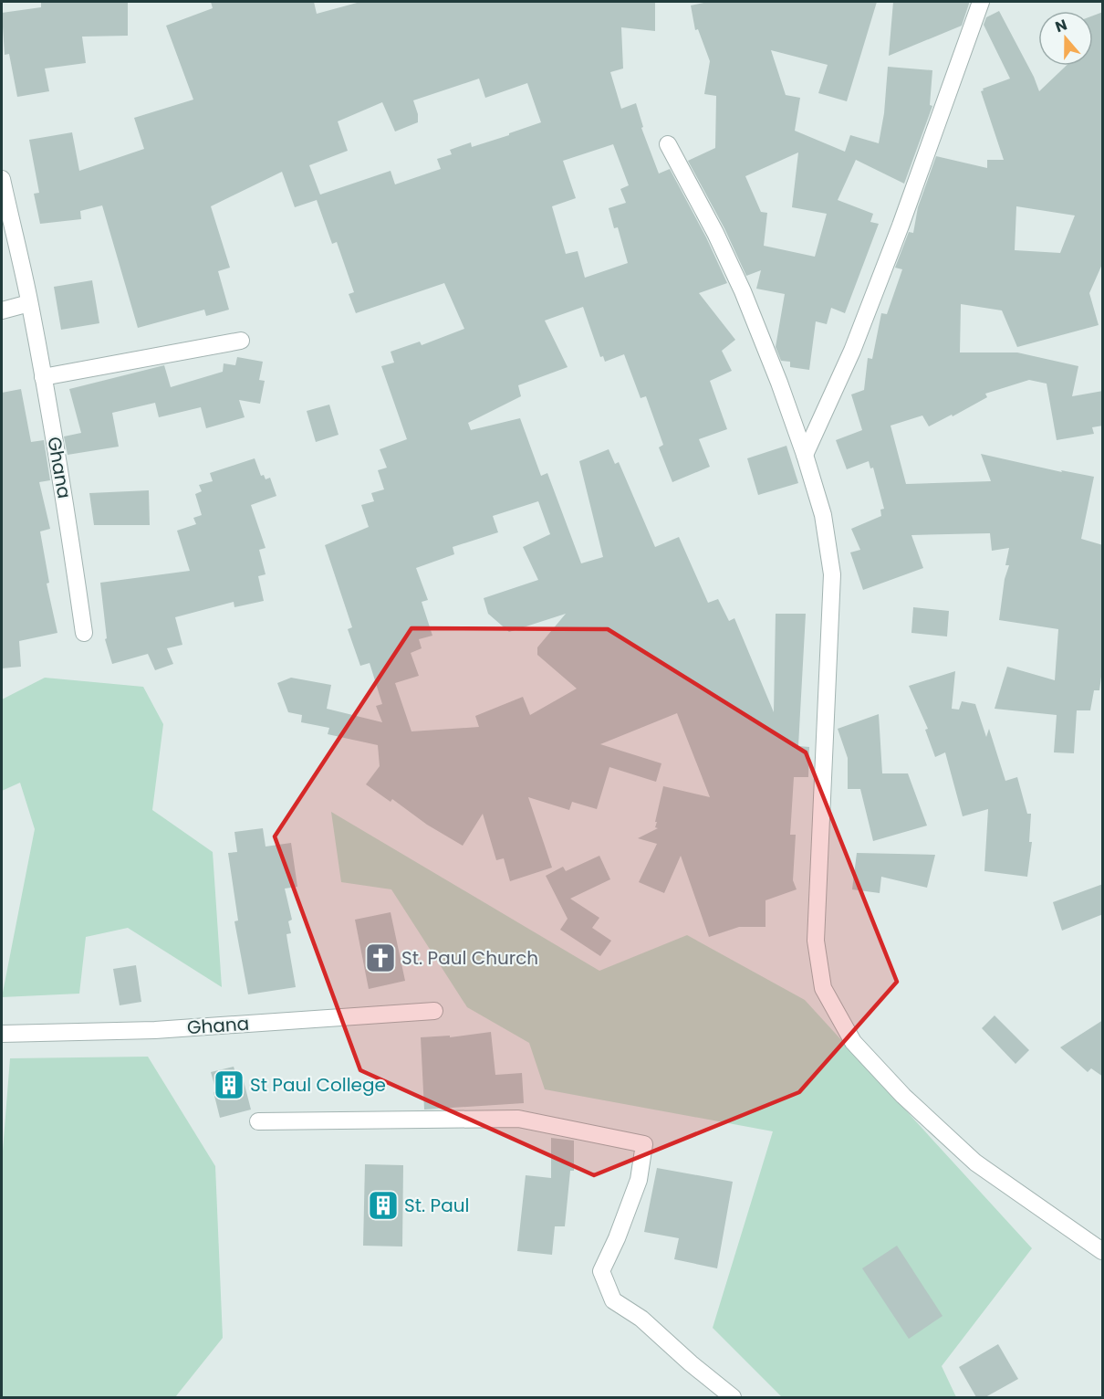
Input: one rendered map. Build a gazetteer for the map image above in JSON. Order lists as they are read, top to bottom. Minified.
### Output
{"streets":{"street":["Ghana"]},"places":{"church":["St. Paul Church"],"building":["St Paul College","St. Paul"]},"north":"top"}
